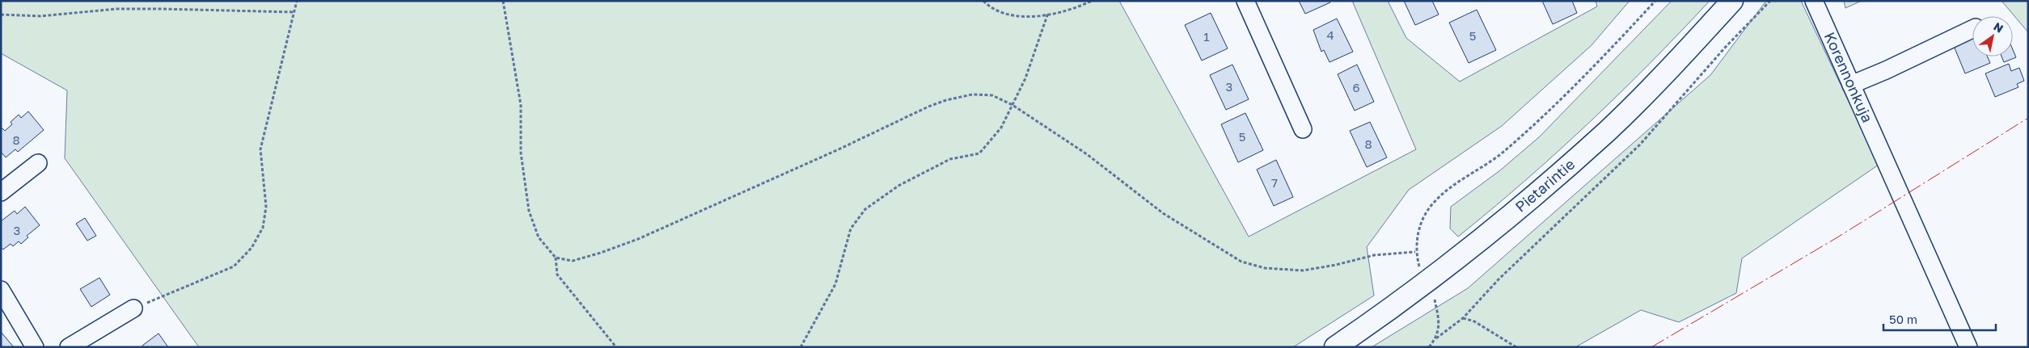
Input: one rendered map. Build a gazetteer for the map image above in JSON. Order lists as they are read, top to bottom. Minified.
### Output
{"streets":{"main road":["Pietarintie"],"street":["Korennonkuja"]},"house_numbers":["4","5","1","3","6","5","8","8","7","3"],"scale_bar":"50 m","north":"top right"}
